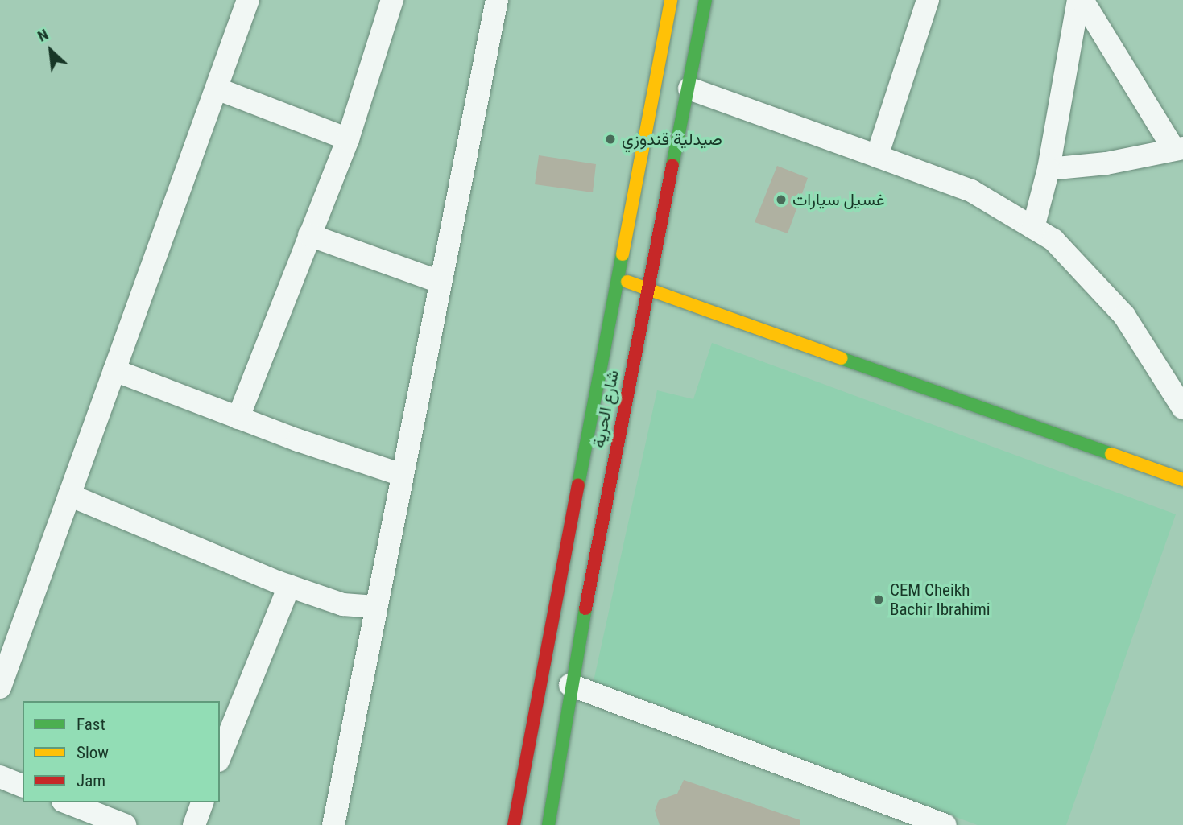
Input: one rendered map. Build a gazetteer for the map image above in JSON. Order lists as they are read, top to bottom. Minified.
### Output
{"streets":{"main road":["شارع الحرية"]},"places":["صيدلية قندوزي","غسيل سيارات","CEM Cheikh Bachir Ibrahimi"],"legend":["Fast","Slow","Jam"],"north":"top left"}
